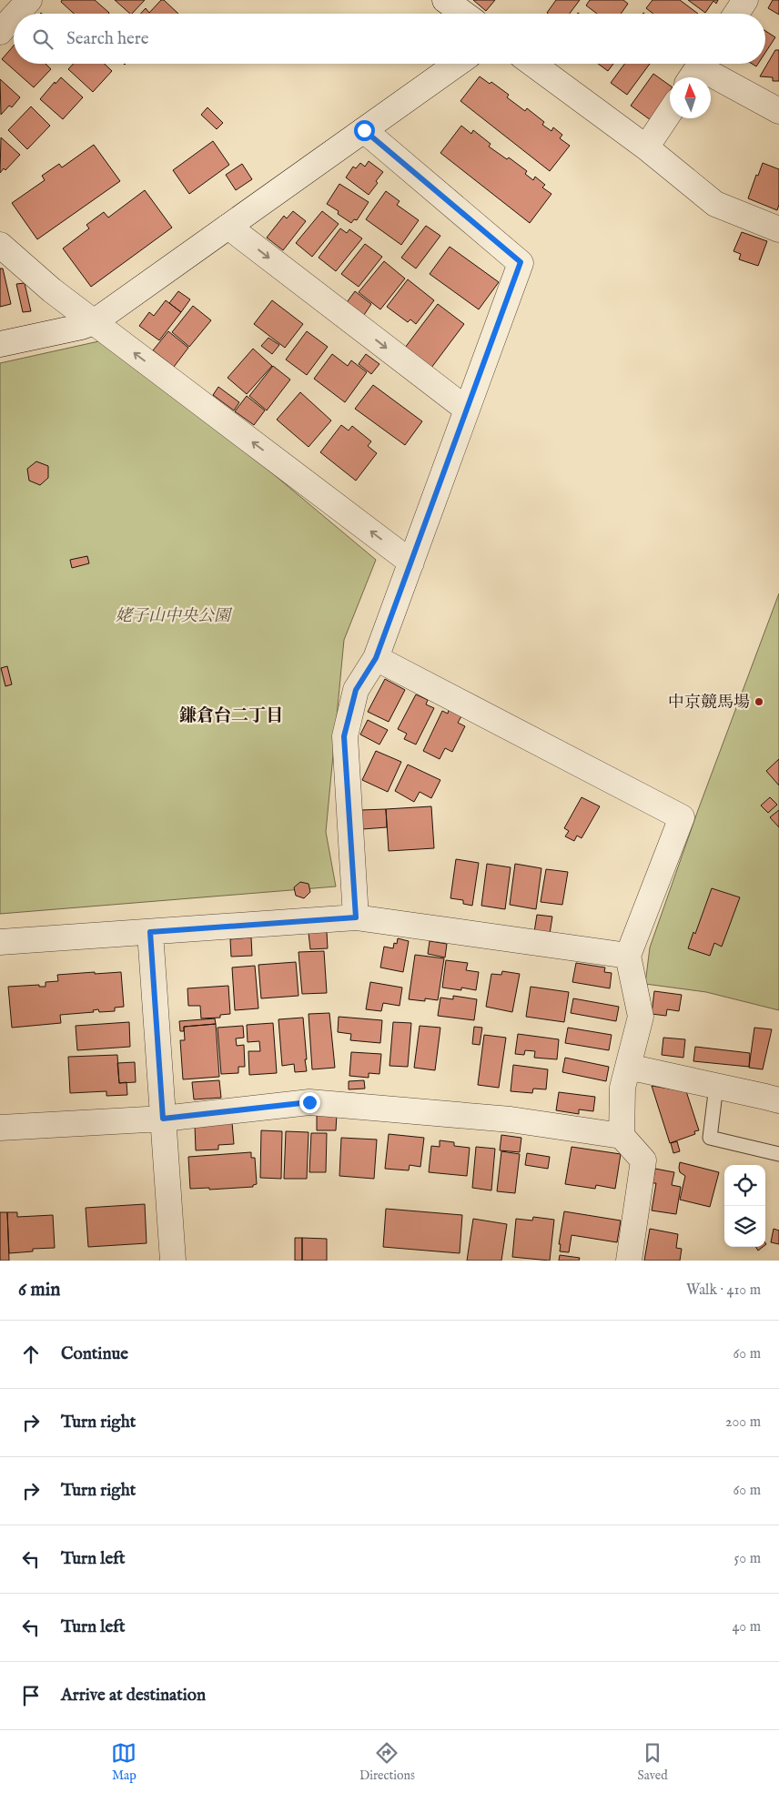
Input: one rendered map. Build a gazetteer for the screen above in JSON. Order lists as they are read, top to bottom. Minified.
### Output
{"districts":["鎌倉台二丁目"],"parks":["姥子山中央公園"],"places":["中京競馬場"],"north":"top","page":{"search":"Search here","heading":["6 min","Walk · 410 m"],"list":[["Continue","60 m"],["Turn right","200 m"],["Turn right","60 m"],["Turn left","50 m"],["Turn left","40 m"],"Arrive at destination"],"nav":["Map","Directions","Saved"]}}
